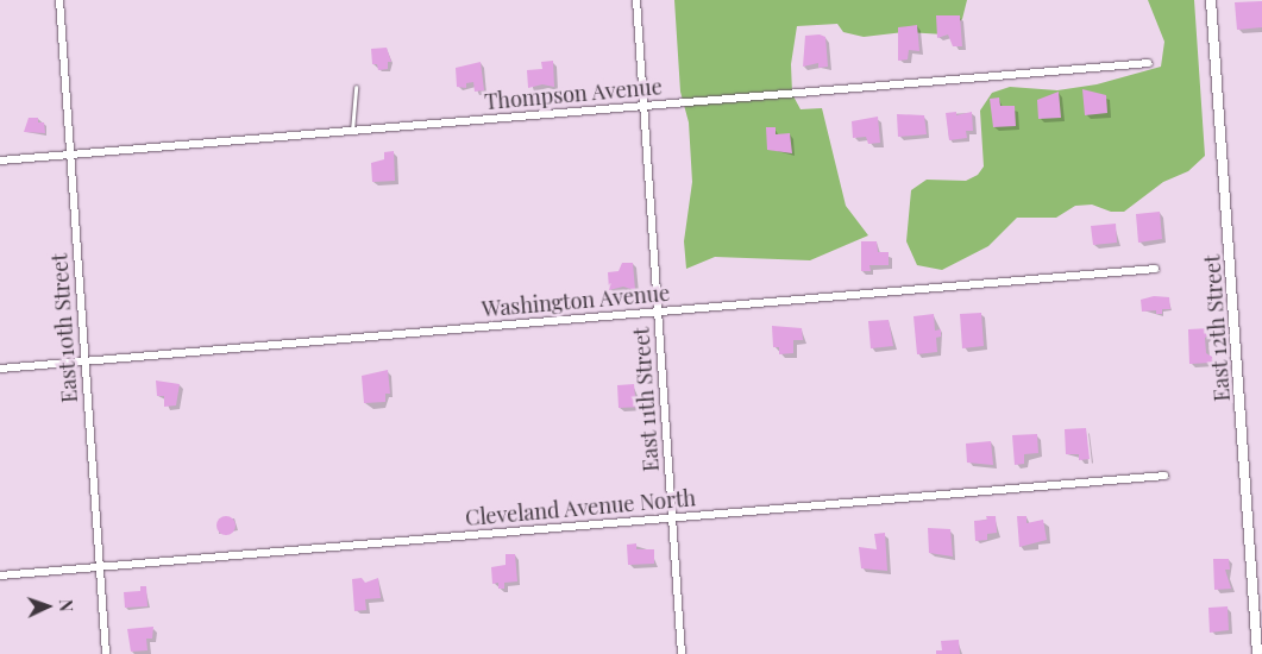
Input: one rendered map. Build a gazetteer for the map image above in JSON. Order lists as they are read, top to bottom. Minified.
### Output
{"streets":{"street":["Thompson Avenue","Washington Avenue","East 10th Street","East 12th Street","East 11th Street","Cleveland Avenue North"]},"crossings":[["Thompson Avenue","East 10th Street"],["Thompson Avenue","East 11th Street"],["Washington Avenue","East 10th Street"],["Washington Avenue","East 11th Street"],["East 10th Street","Cleveland Avenue North"],["East 11th Street","Cleveland Avenue North"]],"north":"right"}
